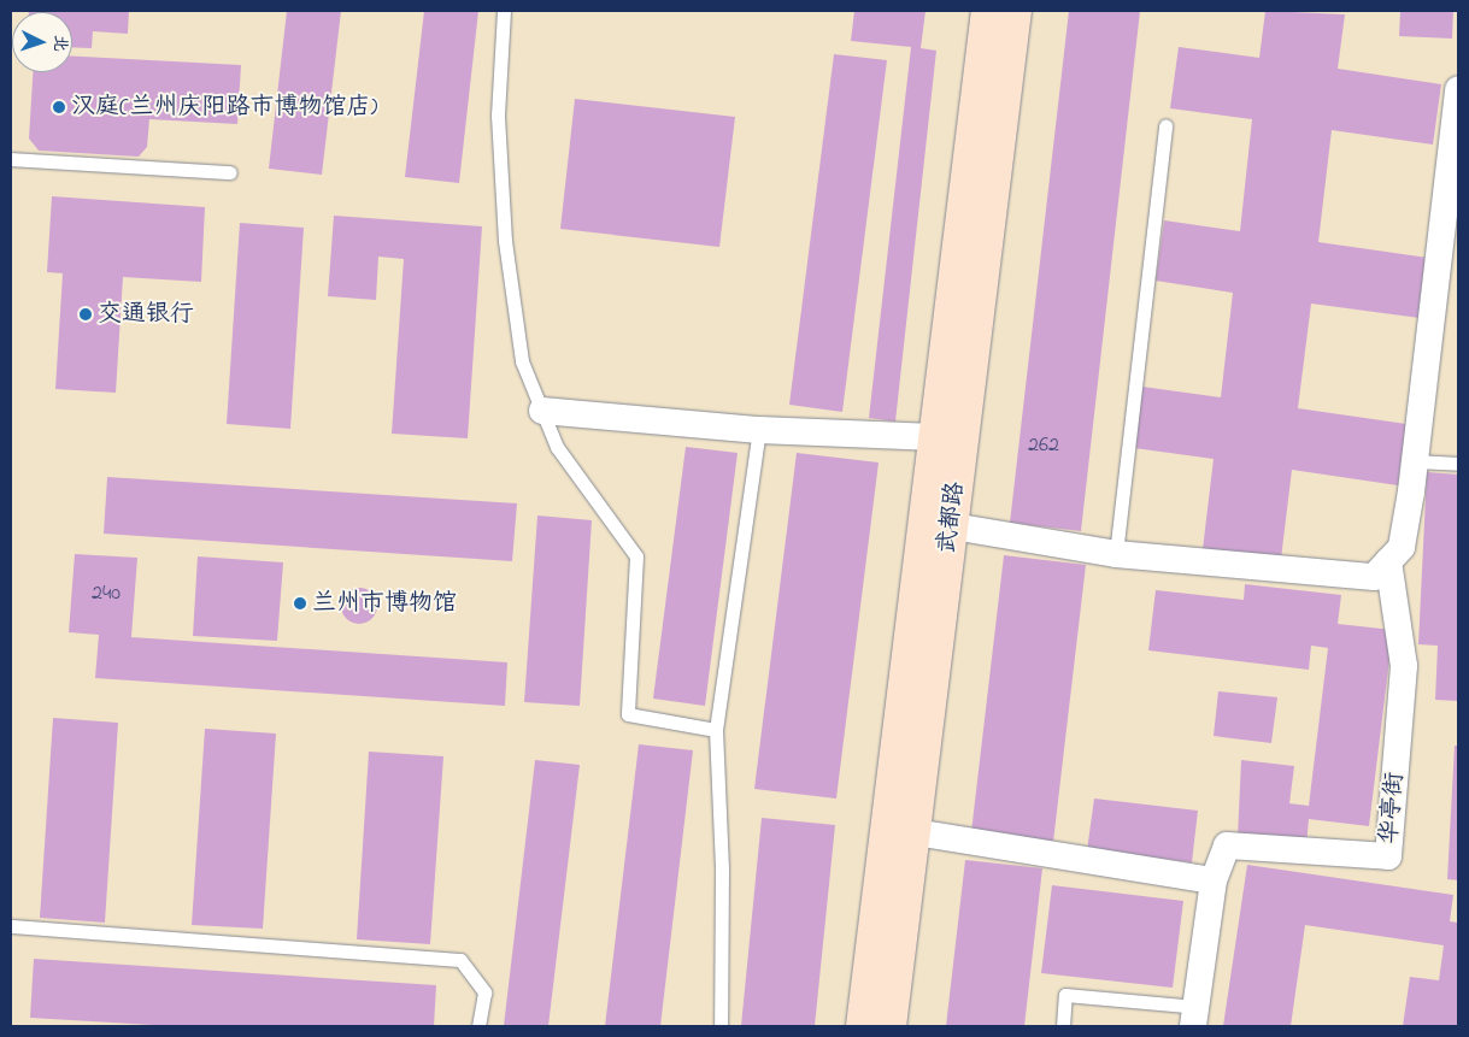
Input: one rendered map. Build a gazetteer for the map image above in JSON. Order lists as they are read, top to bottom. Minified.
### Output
{"streets":{"main road":["武都路"],"street":["华亭街"]},"places":["汉庭(兰州庆阳路市博物馆店)","交通银行","兰州市博物馆"],"house_numbers":["262","240"],"north":"right"}
